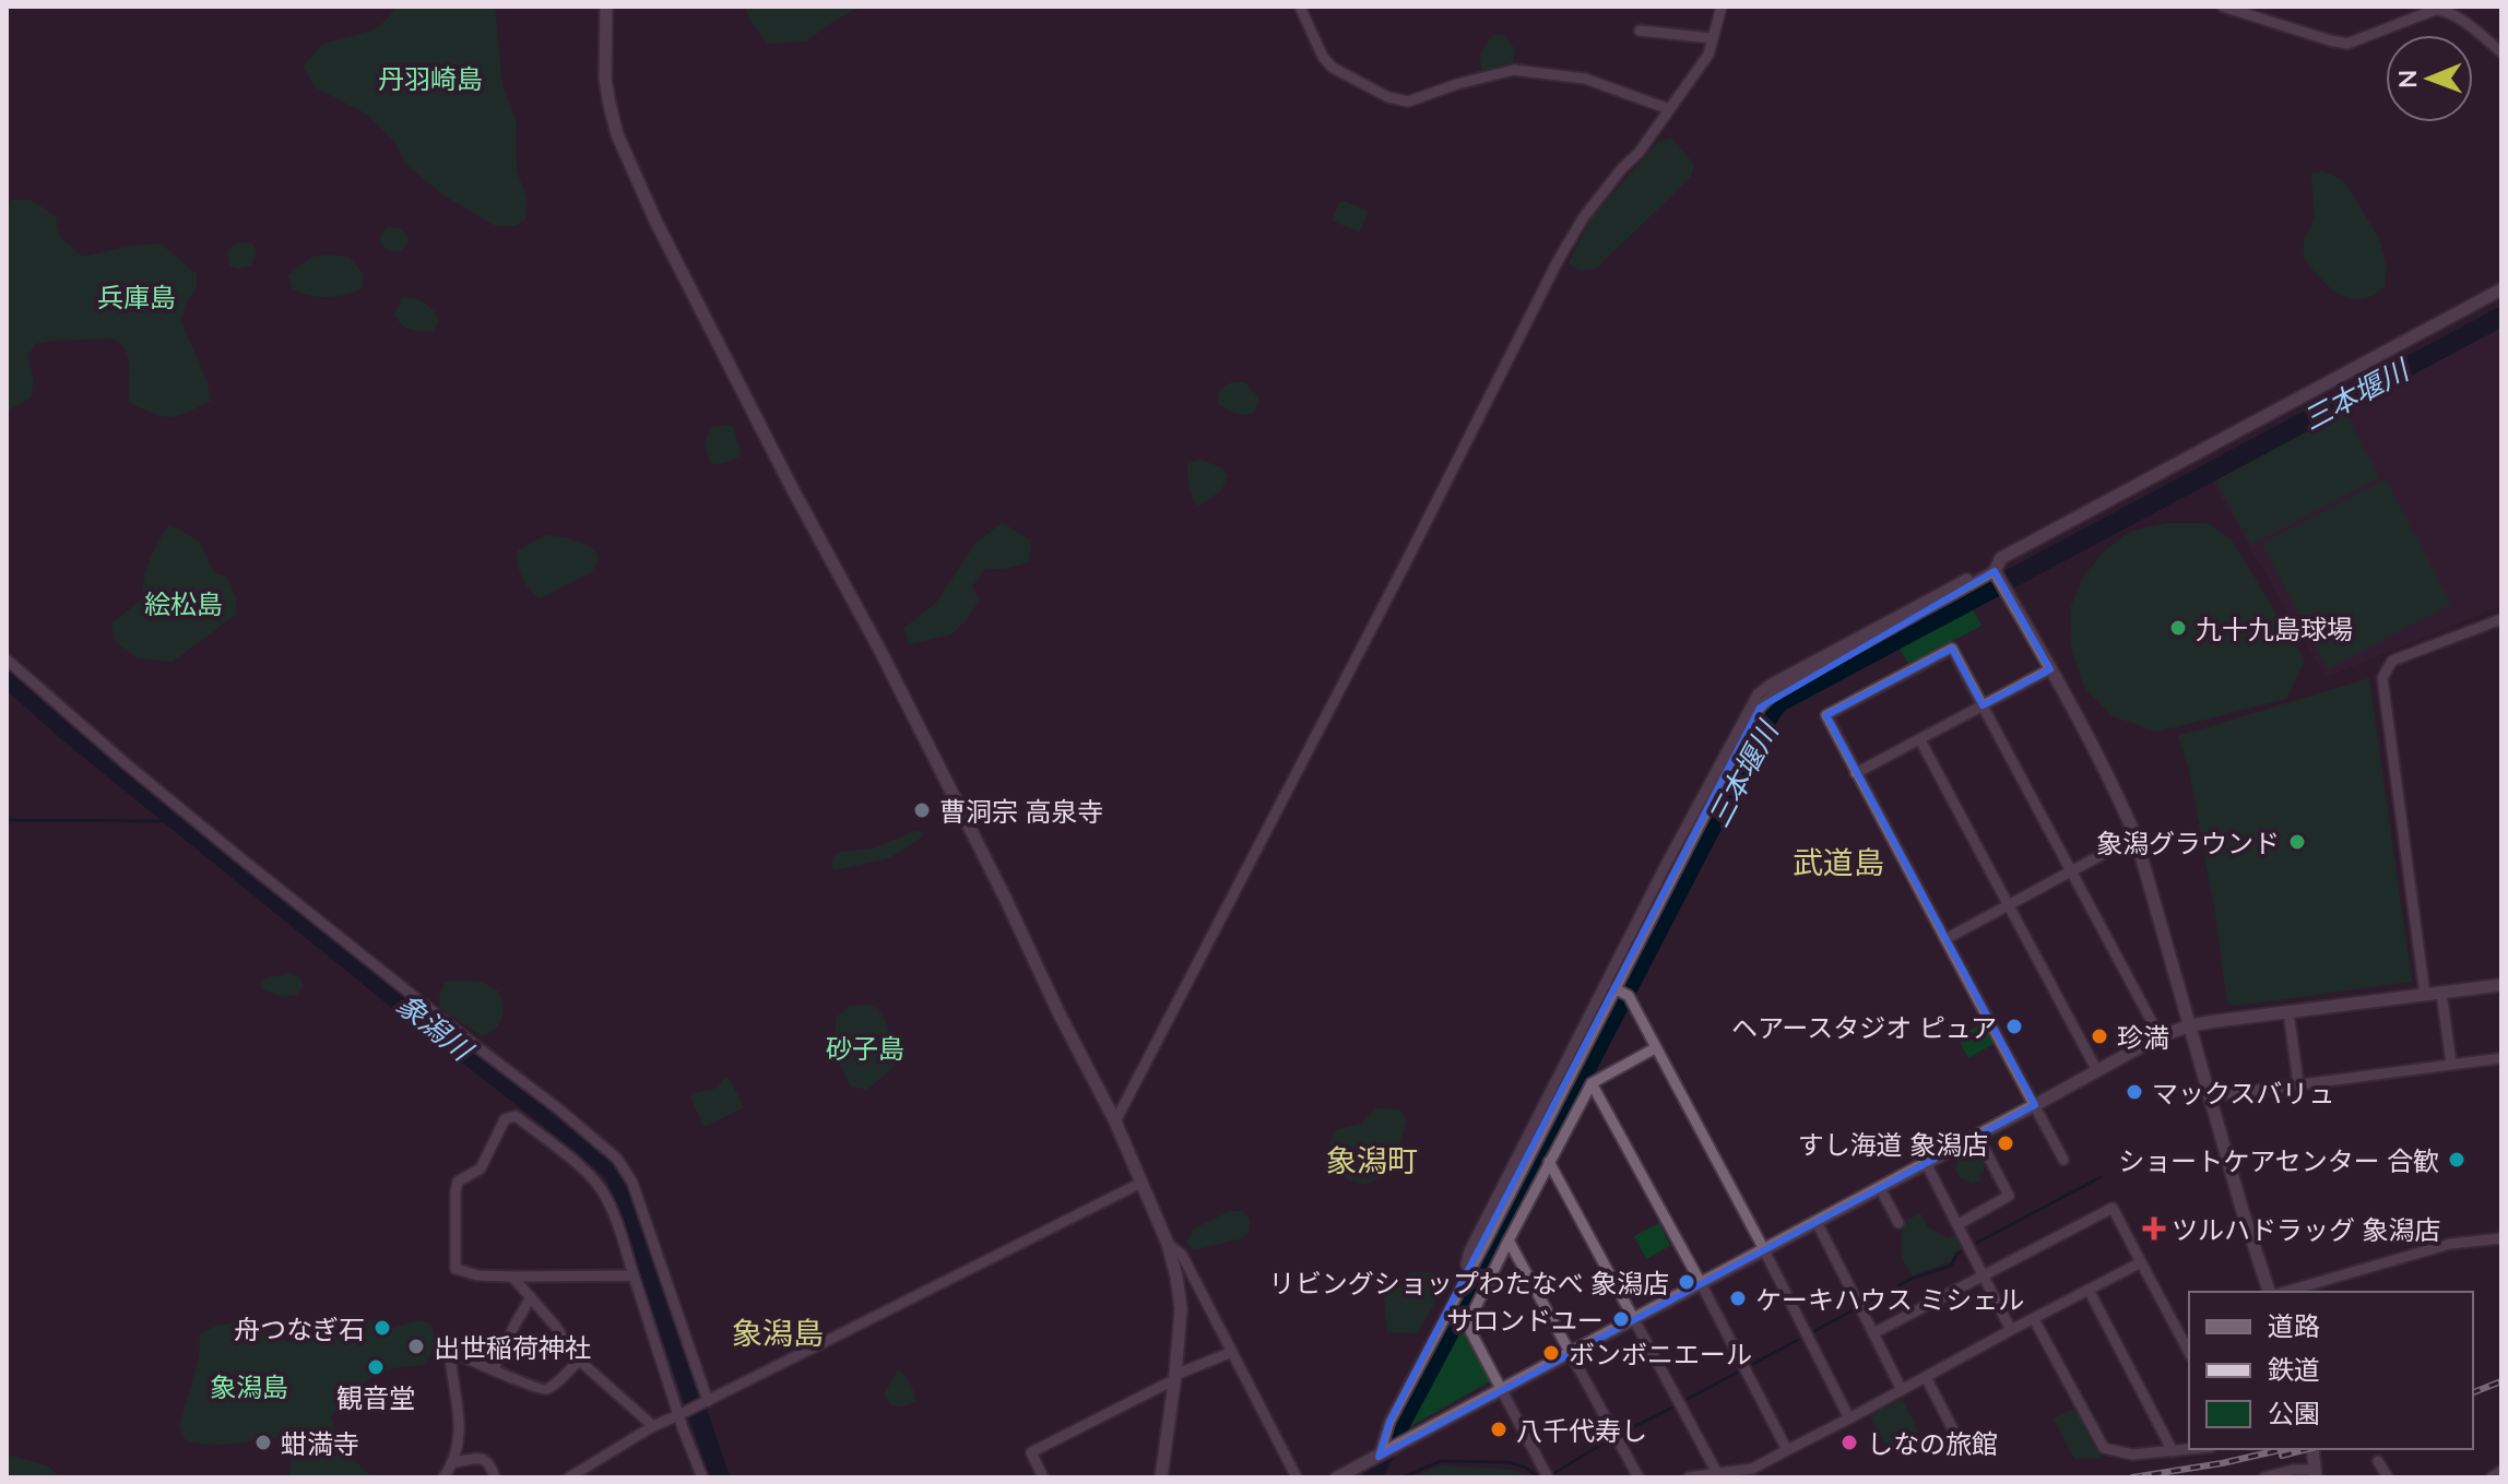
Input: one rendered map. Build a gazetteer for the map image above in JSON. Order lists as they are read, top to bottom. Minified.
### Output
{"districts":["武道島","象潟町","象潟島"],"water":["三本堰川","象潟川"],"parks":["丹羽崎島","兵庫島","絵松島","砂子島","象潟島"],"places":{"other":["九十九島球場","曹洞宗 高泉寺","象潟グラウンド","ヘアースタジオ ピュア","珍満","マックスバリュ","すし海道 象潟店","ショートケアセンター 合歓","リビングショップわたなべ 象潟店","ケーキハウス ミシェル","サロンドユー","舟つなぎ石","出世稲荷神社","ボンボニエール","観音堂","八千代寿し","蚶満寺","しなの旅館"],"health":["ツルハドラッグ 象潟店"]},"legend":["道路","鉄道","公園"],"north":"left"}
